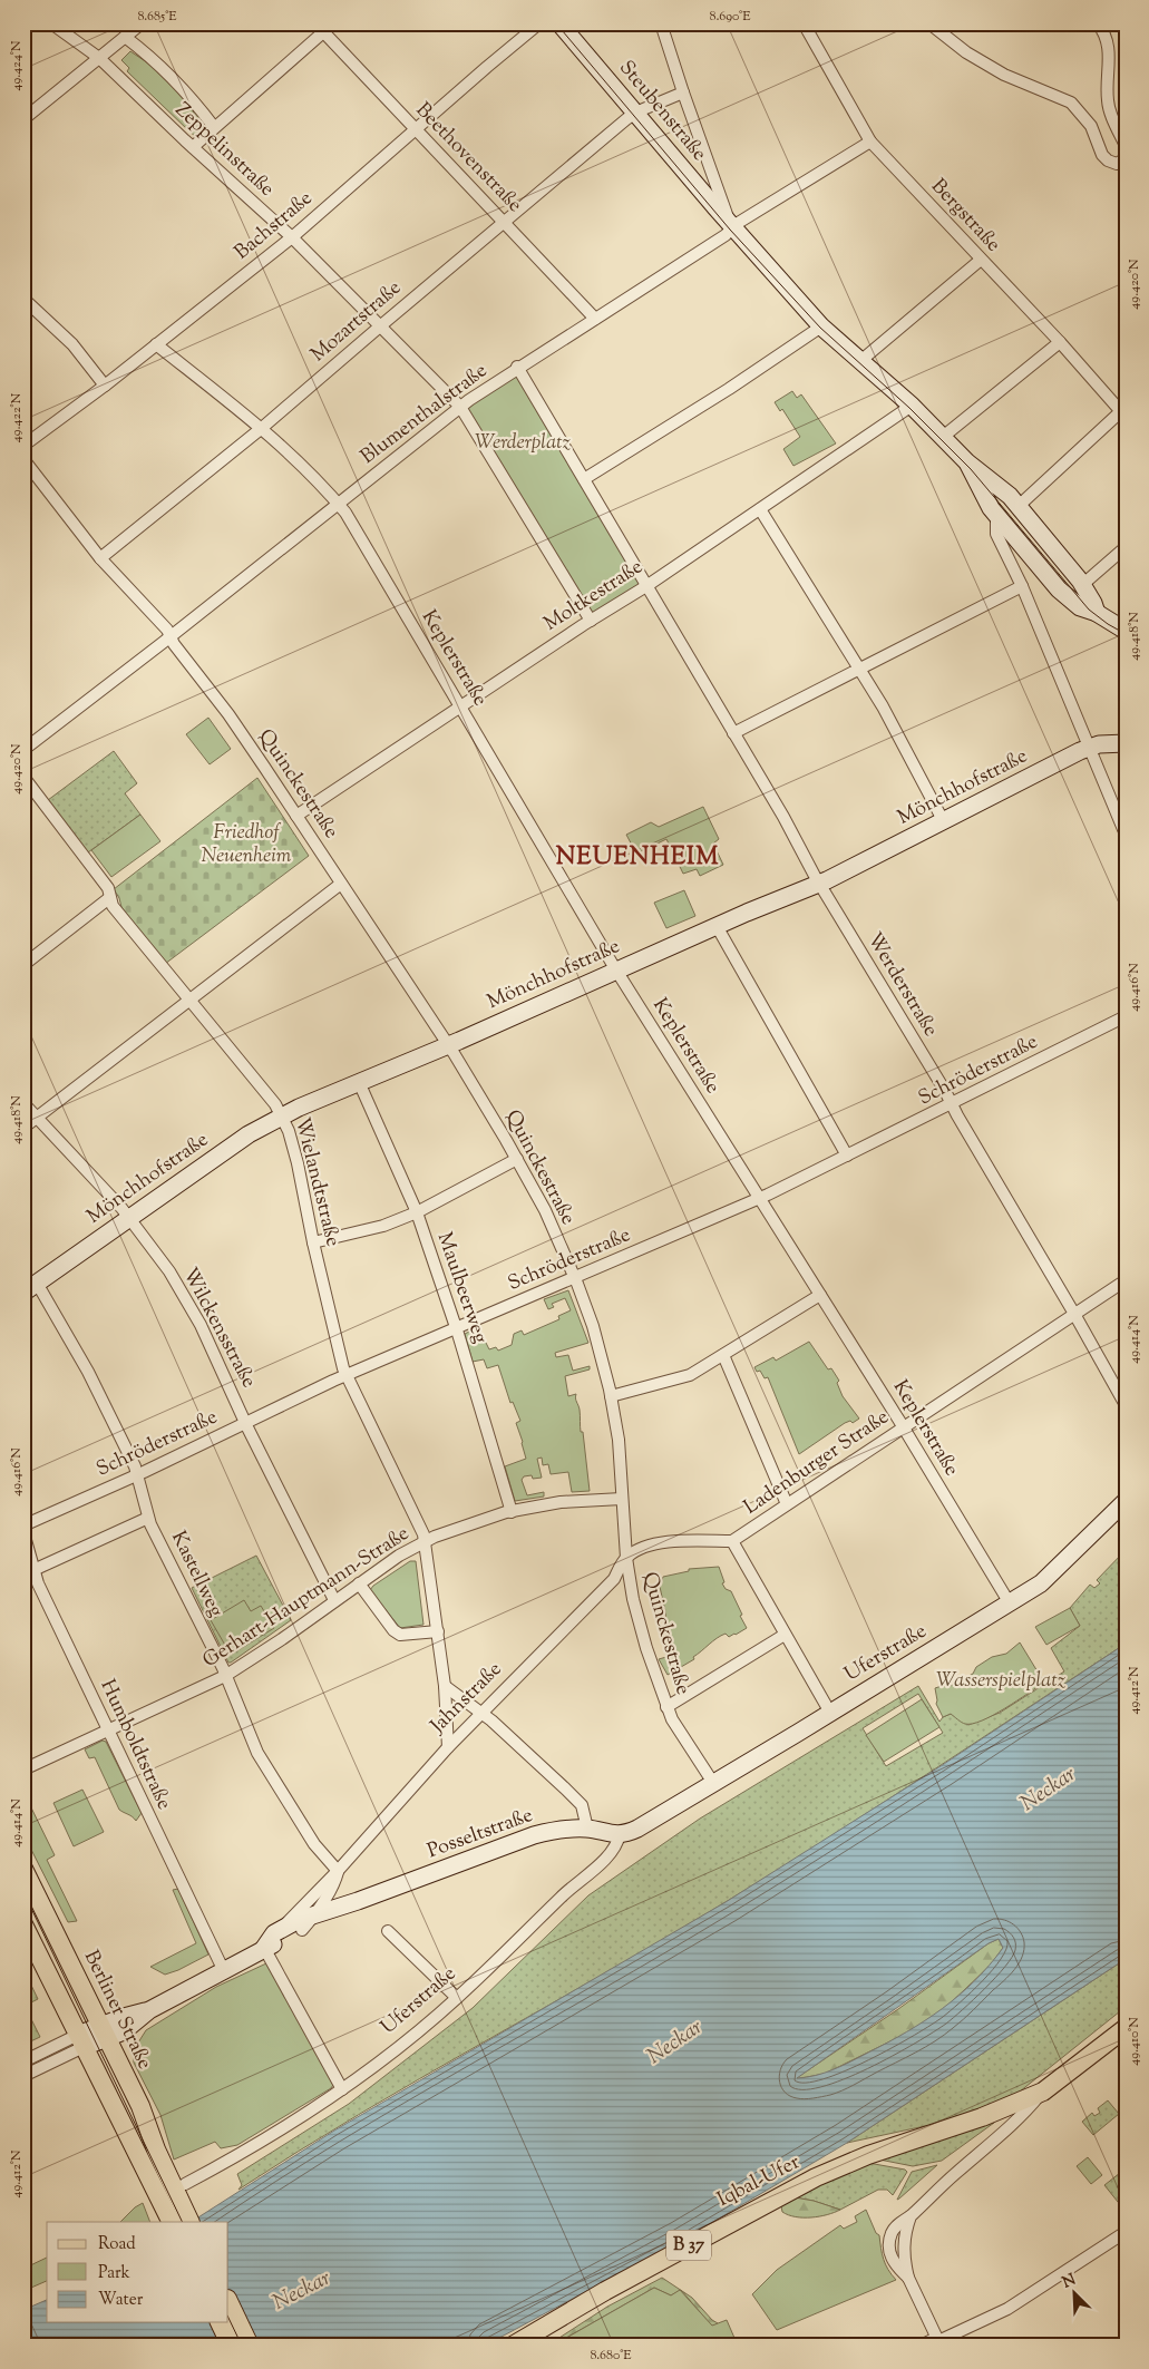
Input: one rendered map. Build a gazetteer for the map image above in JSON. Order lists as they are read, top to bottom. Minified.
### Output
{"streets":{"main road":["Berliner Straße","Iqbal-Ufer","B 37"],"street":["Steubenstraße","Zeppelinstraße","Beethovenstraße","Bergstraße","Bachstraße","Mozartstraße","Blumenthalstraße","Moltkestraße","Keplerstraße","Quinckestraße","Mönchhofstraße","Werderstraße","Schröderstraße","Wielandtstraße","Maulbeerweg","Wilckensstraße","Ladenburger Straße","Kastellweg","Gerhart-Hauptmann-Straße","Uferstraße","Jahnstraße","Humboldtstraße","Posseltstraße"]},"crossings":[["Steubenstraße","Mozartstraße"],["Steubenstraße","Blumenthalstraße"],["Steubenstraße","Moltkestraße"],["Zeppelinstraße","Bachstraße"],["Zeppelinstraße","Mozartstraße"],["Zeppelinstraße","Blumenthalstraße"],["Beethovenstraße","Bachstraße"],["Beethovenstraße","Mozartstraße"],["Beethovenstraße","Blumenthalstraße"],["Bergstraße","Blumenthalstraße"],["Bachstraße","Keplerstraße"],["Mozartstraße","Keplerstraße"],["Mozartstraße","Quinckestraße"],["Blumenthalstraße","Keplerstraße"],["Blumenthalstraße","Quinckestraße"],["Moltkestraße","Keplerstraße"],["Moltkestraße","Quinckestraße"],["Moltkestraße","Werderstraße"],["Keplerstraße","Mönchhofstraße"],["Keplerstraße","Schröderstraße"],["Keplerstraße","Ladenburger Straße"],["Keplerstraße","Uferstraße"],["Quinckestraße","Mönchhofstraße"],["Quinckestraße","Schröderstraße"],["Quinckestraße","Gerhart-Hauptmann-Straße"],["Quinckestraße","Uferstraße"],["Quinckestraße","Jahnstraße"],["Mönchhofstraße","Werderstraße"],["Mönchhofstraße","Wielandtstraße"],["Mönchhofstraße","Maulbeerweg"],["Mönchhofstraße","Wilckensstraße"],["Mönchhofstraße","Kastellweg"],["Werderstraße","Schröderstraße"],["Werderstraße","Ladenburger Straße"],["Schröderstraße","Wielandtstraße"],["Schröderstraße","Maulbeerweg"],["Schröderstraße","Wilckensstraße"],["Schröderstraße","Kastellweg"],["Wielandtstraße","Gerhart-Hauptmann-Straße"],["Wielandtstraße","Jahnstraße"],["Maulbeerweg","Gerhart-Hauptmann-Straße"],["Wilckensstraße","Gerhart-Hauptmann-Straße"],["Kastellweg","Gerhart-Hauptmann-Straße"],["Kastellweg","Jahnstraße"],["Gerhart-Hauptmann-Straße","Humboldtstraße"],["Uferstraße","Posseltstraße"],["Jahnstraße","Humboldtstraße"],["Jahnstraße","Posseltstraße"],["Jahnstraße","Berliner Straße"],["Iqbal-Ufer","B 37"]],"districts":["NEUENHEIM"],"water":["Neckar"],"parks":["Werderplatz","Friedhof Neuenheim","Wasserspielplatz"],"legend":["Road","Park","Water"],"north":"top left","coordinates":["8.685°E","8.690°E","49.424°N","49.420°N","49.422°N","49.418°N","49.416°N","49.414°N","49.412°N","49.410°N","8.680°E"]}
